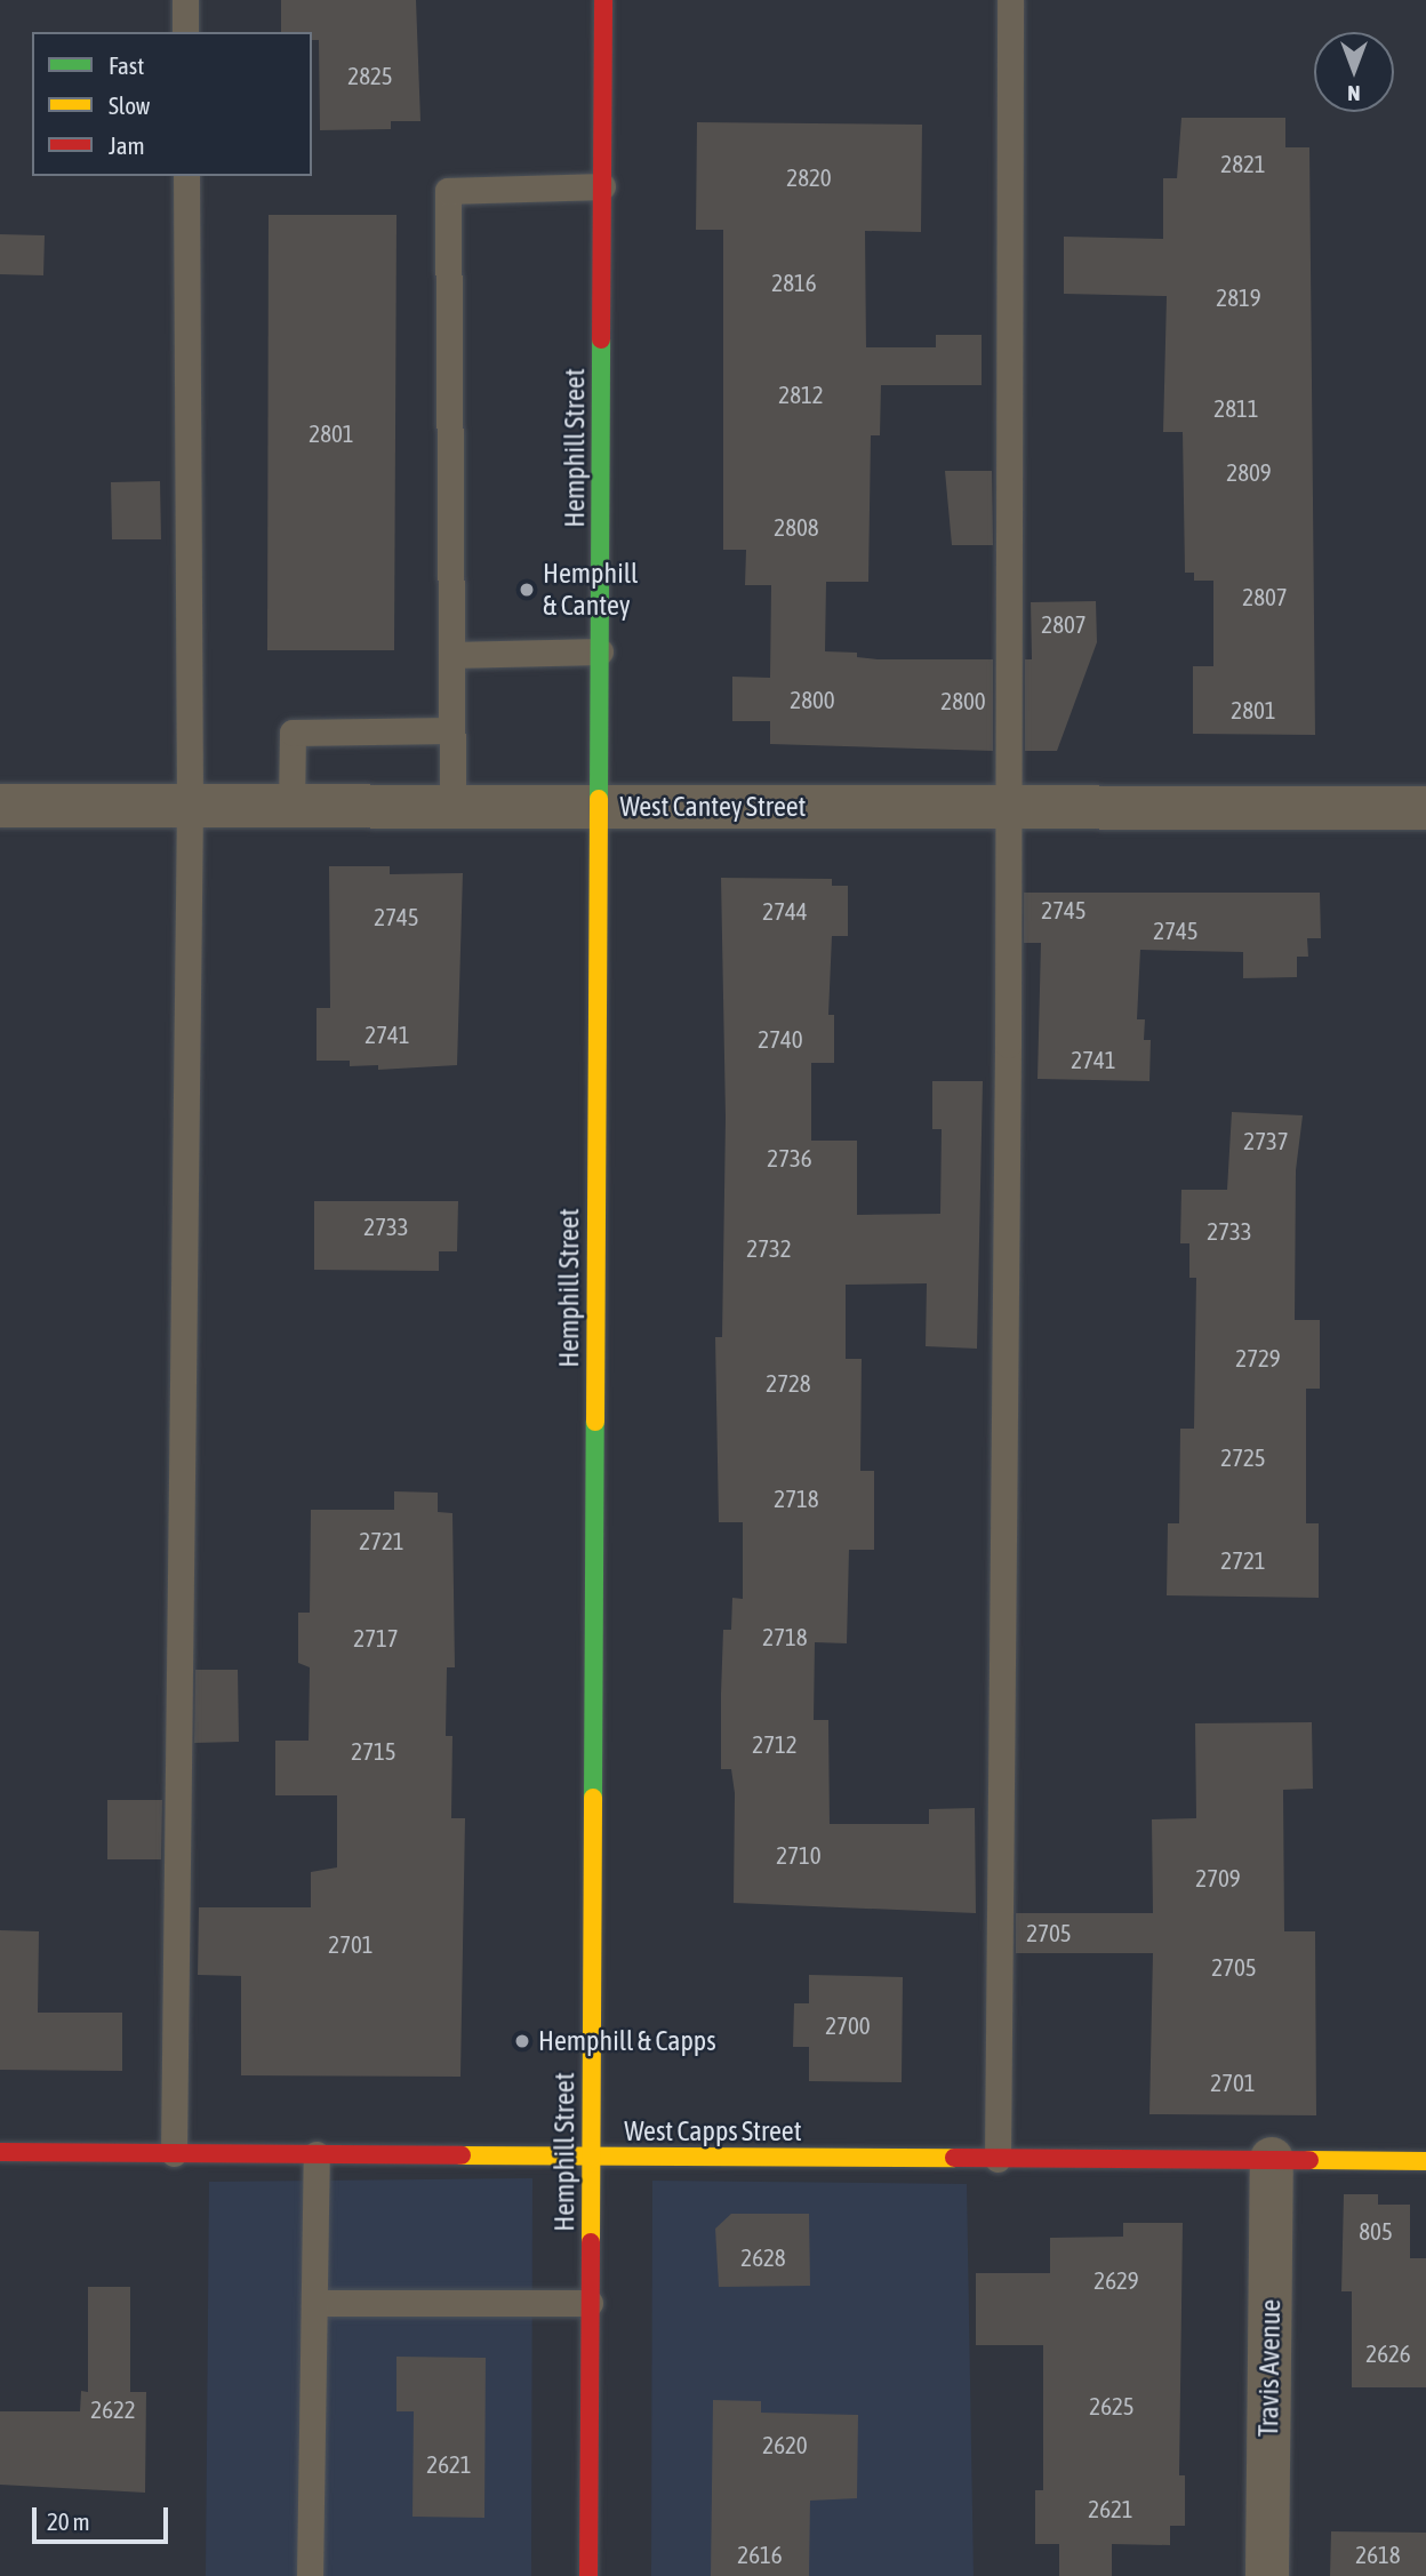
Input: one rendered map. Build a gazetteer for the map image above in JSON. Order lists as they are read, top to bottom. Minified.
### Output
{"streets":{"main road":["Hemphill Street","West Capps Street"],"street":["West Cantey Street","Travis Avenue"]},"crossings":[["Hemphill Street","West Cantey Street"],["Hemphill Street","West Capps Street"],["West Capps Street","Travis Avenue"]],"places":["Hemphill & Cantey","Hemphill & Capps"],"house_numbers":["2825","2821","2820","2816","2819","2812","2811","2801","2809","2808","2807","2807","2800","2800","2801","2745","2744","2745","2745","2741","2740","2741","2737","2736","2733","2733","2732","2729","2728","2725","2718","2721","2721","2718","2717","2712","2715","2710","2709","2705","2701","2705","2700","2701","805","2628","2629","2626","2625","2622","2620","2621","2621","2616","2618"],"legend":["Fast","Slow","Jam"],"scale_bar":"20 m","north":"bottom"}
